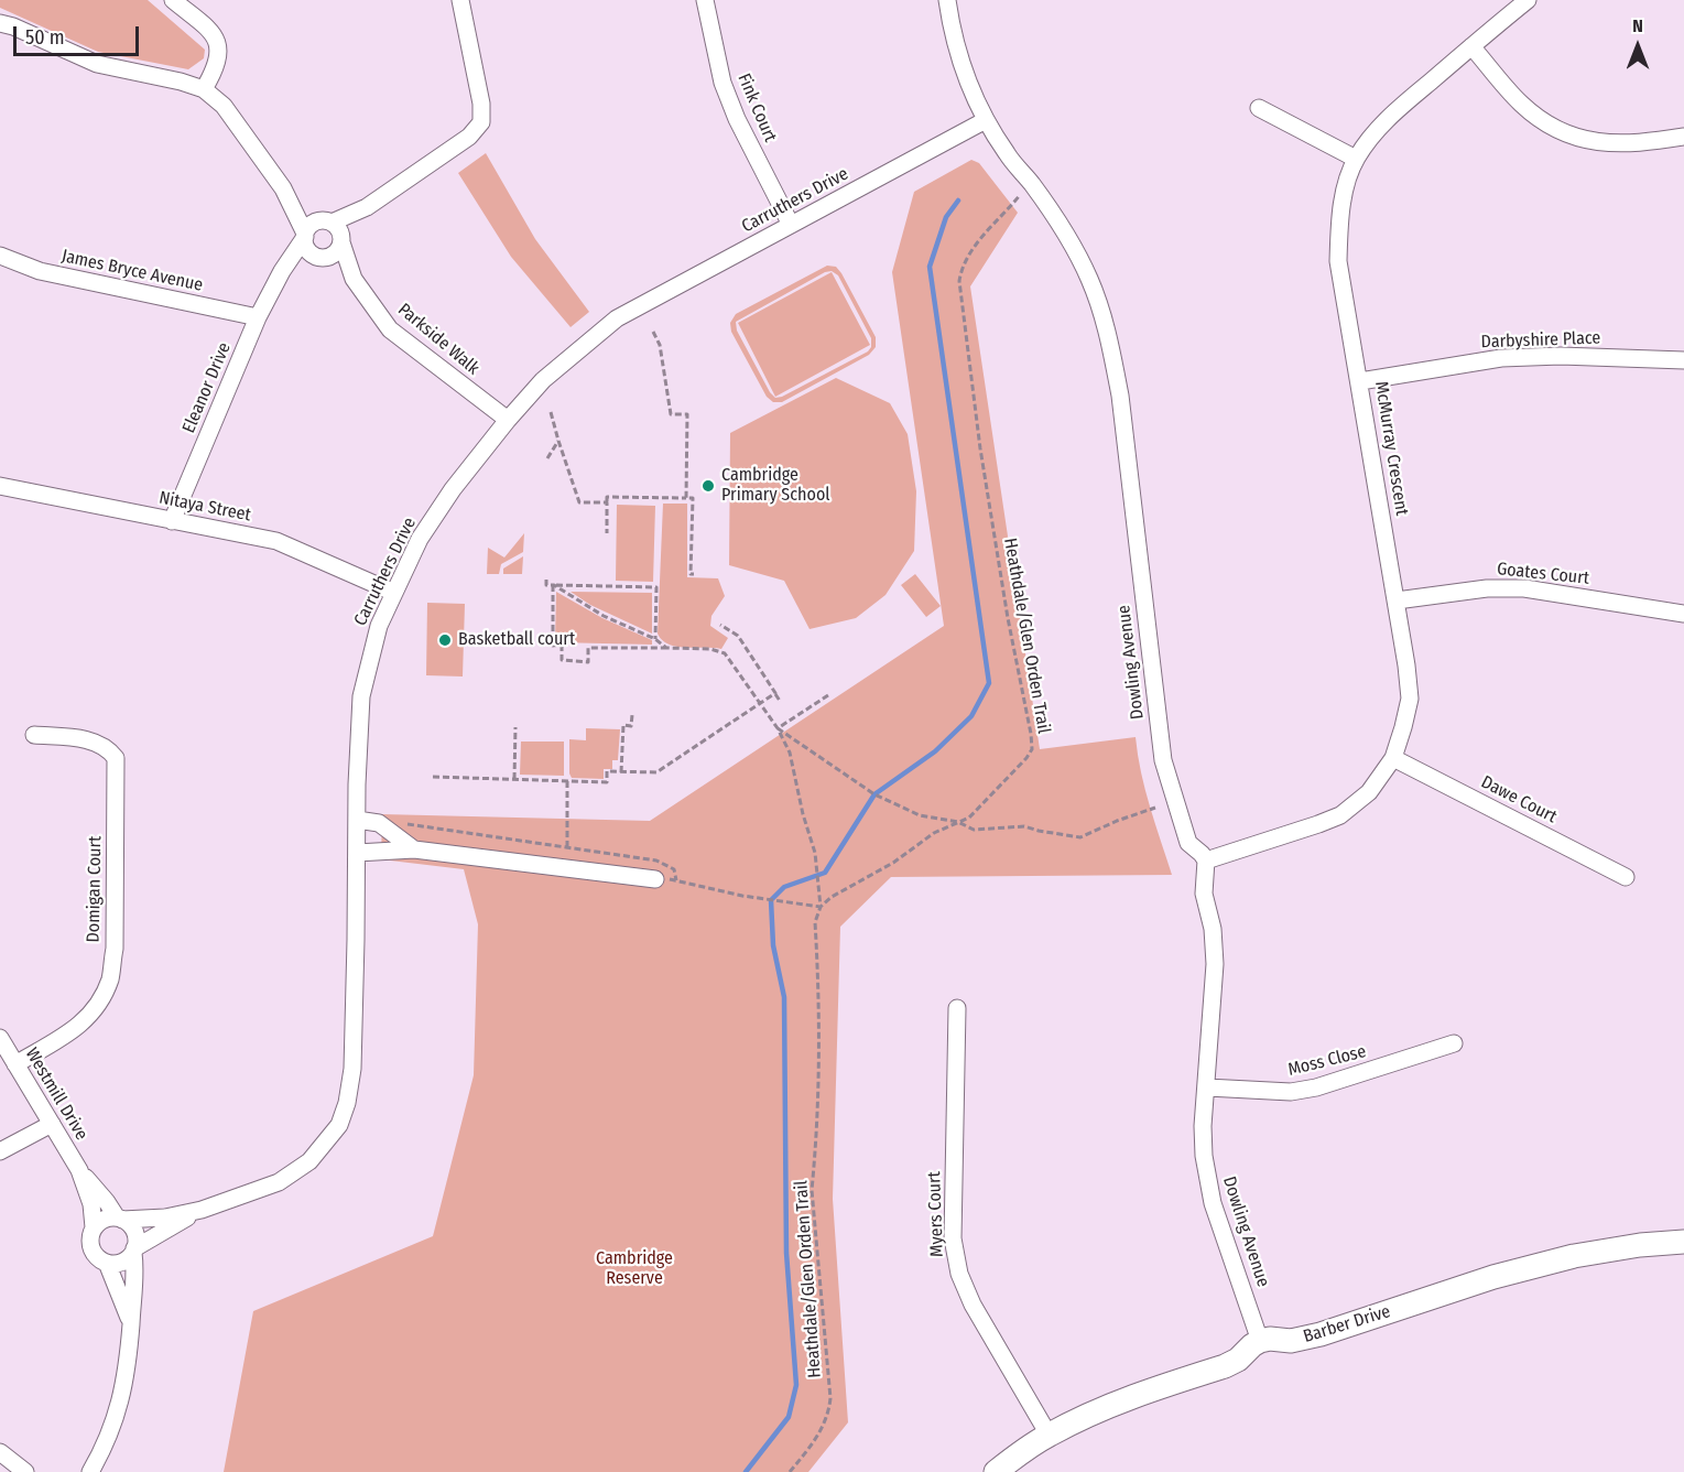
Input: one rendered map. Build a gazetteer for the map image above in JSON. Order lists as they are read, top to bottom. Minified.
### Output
{"streets":{"street":["Fink Court","Carruthers Drive","James Bryce Avenue","Parkside Walk","Darbyshire Place","Eleanor Drive","McMurray Crescent","Nitaya Street","Goates Court","Dowling Avenue","Dawe Court","Domigan Court","Moss Close","Westmill Drive","Myers Court","Barber Drive"],"path":["Heathdale/Glen Orden Trail"]},"crossings":[["Fink Court","Carruthers Drive"],["Carruthers Drive","Parkside Walk"],["Carruthers Drive","Nitaya Street"],["Carruthers Drive","Dowling Avenue"],["Carruthers Drive","Westmill Drive"],["James Bryce Avenue","Eleanor Drive"],["Parkside Walk","Eleanor Drive"],["Darbyshire Place","McMurray Crescent"],["Eleanor Drive","Nitaya Street"],["McMurray Crescent","Goates Court"],["McMurray Crescent","Dowling Avenue"],["McMurray Crescent","Dawe Court"],["Heathdale/Glen Orden Trail","Dowling Avenue"],["Dowling Avenue","Moss Close"],["Dowling Avenue","Barber Drive"],["Domigan Court","Westmill Drive"]],"parks":["Cambridge Reserve"],"places":["Cambridge Primary School","Basketball court"],"scale_bar":"50 m","north":"top"}
